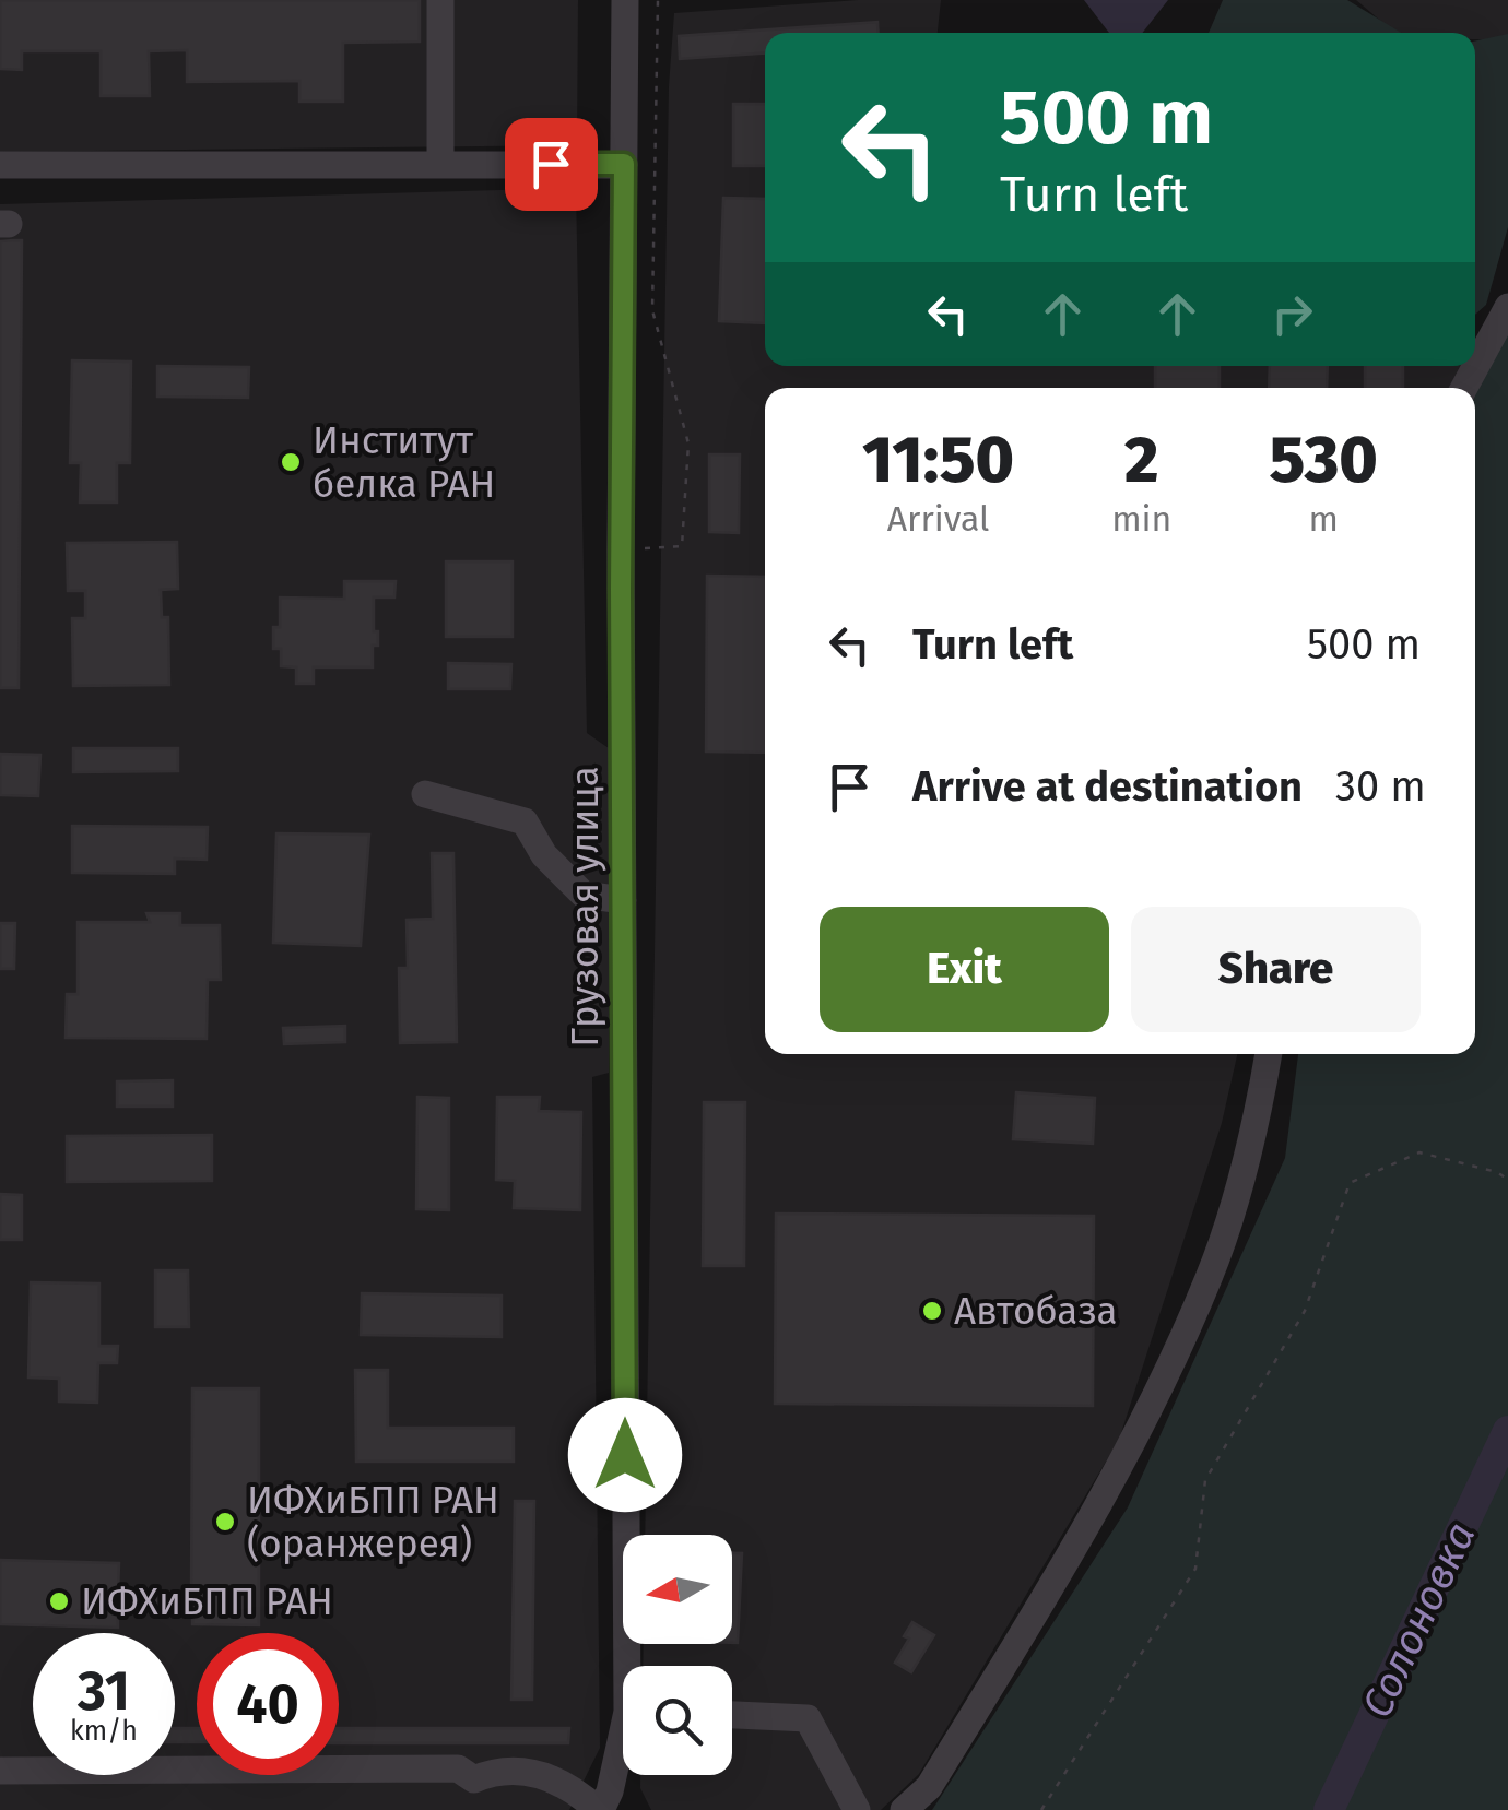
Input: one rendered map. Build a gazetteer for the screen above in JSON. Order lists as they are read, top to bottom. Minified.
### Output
{"streets":{"street":["Грузовая улица"]},"water":["Солоновка"],"places":["Институт белка РАН","Автобаза","ИФХиБПП РАН (оранжерея)","ИФХиБПП РАН"],"north":"left","page":{"turn":["500 m","Turn left"],"eta":["11:50","Arrival","2","min","530","m"],"list":[{"name":"Turn left","value":"500 m"},{"name":"Arrive at destination","value":"30 m"}],"buttons":["Exit","Share"],"speed":"31 km/h","limit":"40"}}
